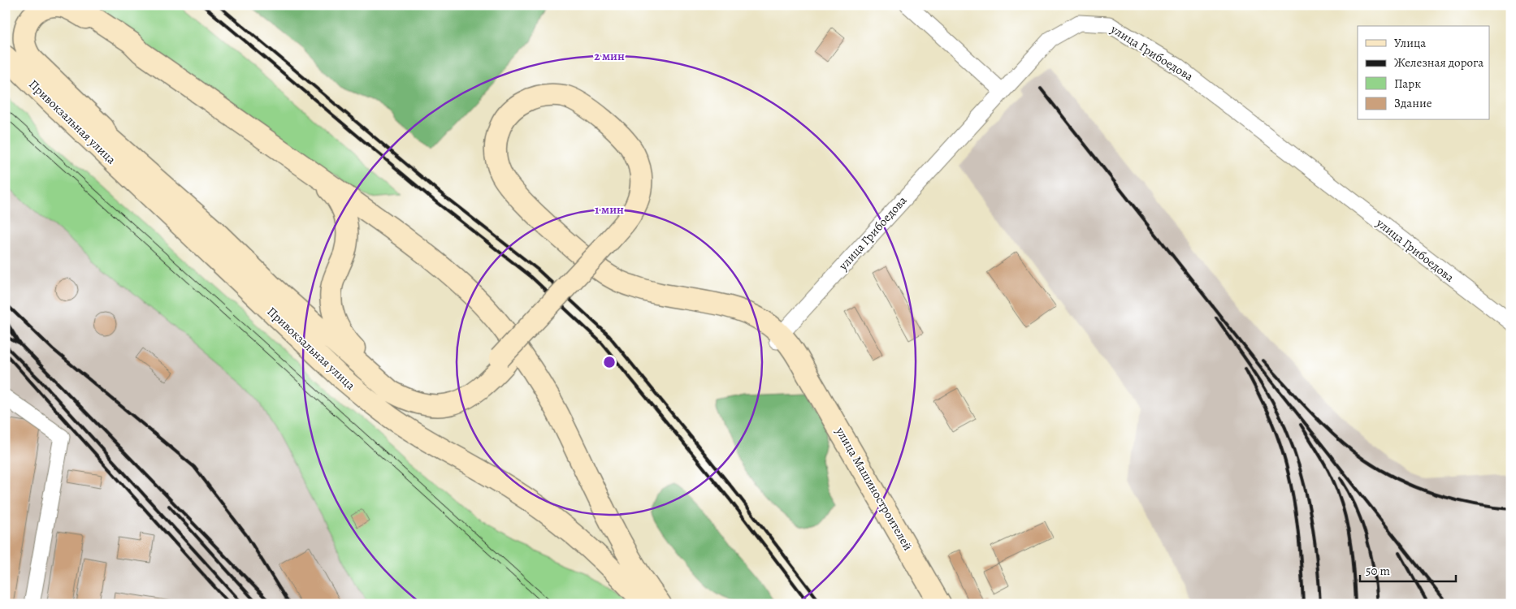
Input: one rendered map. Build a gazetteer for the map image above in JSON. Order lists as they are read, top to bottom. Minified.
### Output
{"streets":{"main road":["Привокзальная улица","улица Машиностроителей"],"street":["улица Грибоедова"]},"crossings":[["улица Грибоедова","улица Машиностроителей"]],"legend":["Улица","Железная дорога","Парк","Здание"],"scale_bar":"50 m","rings":["2 мин","1 мин"]}
